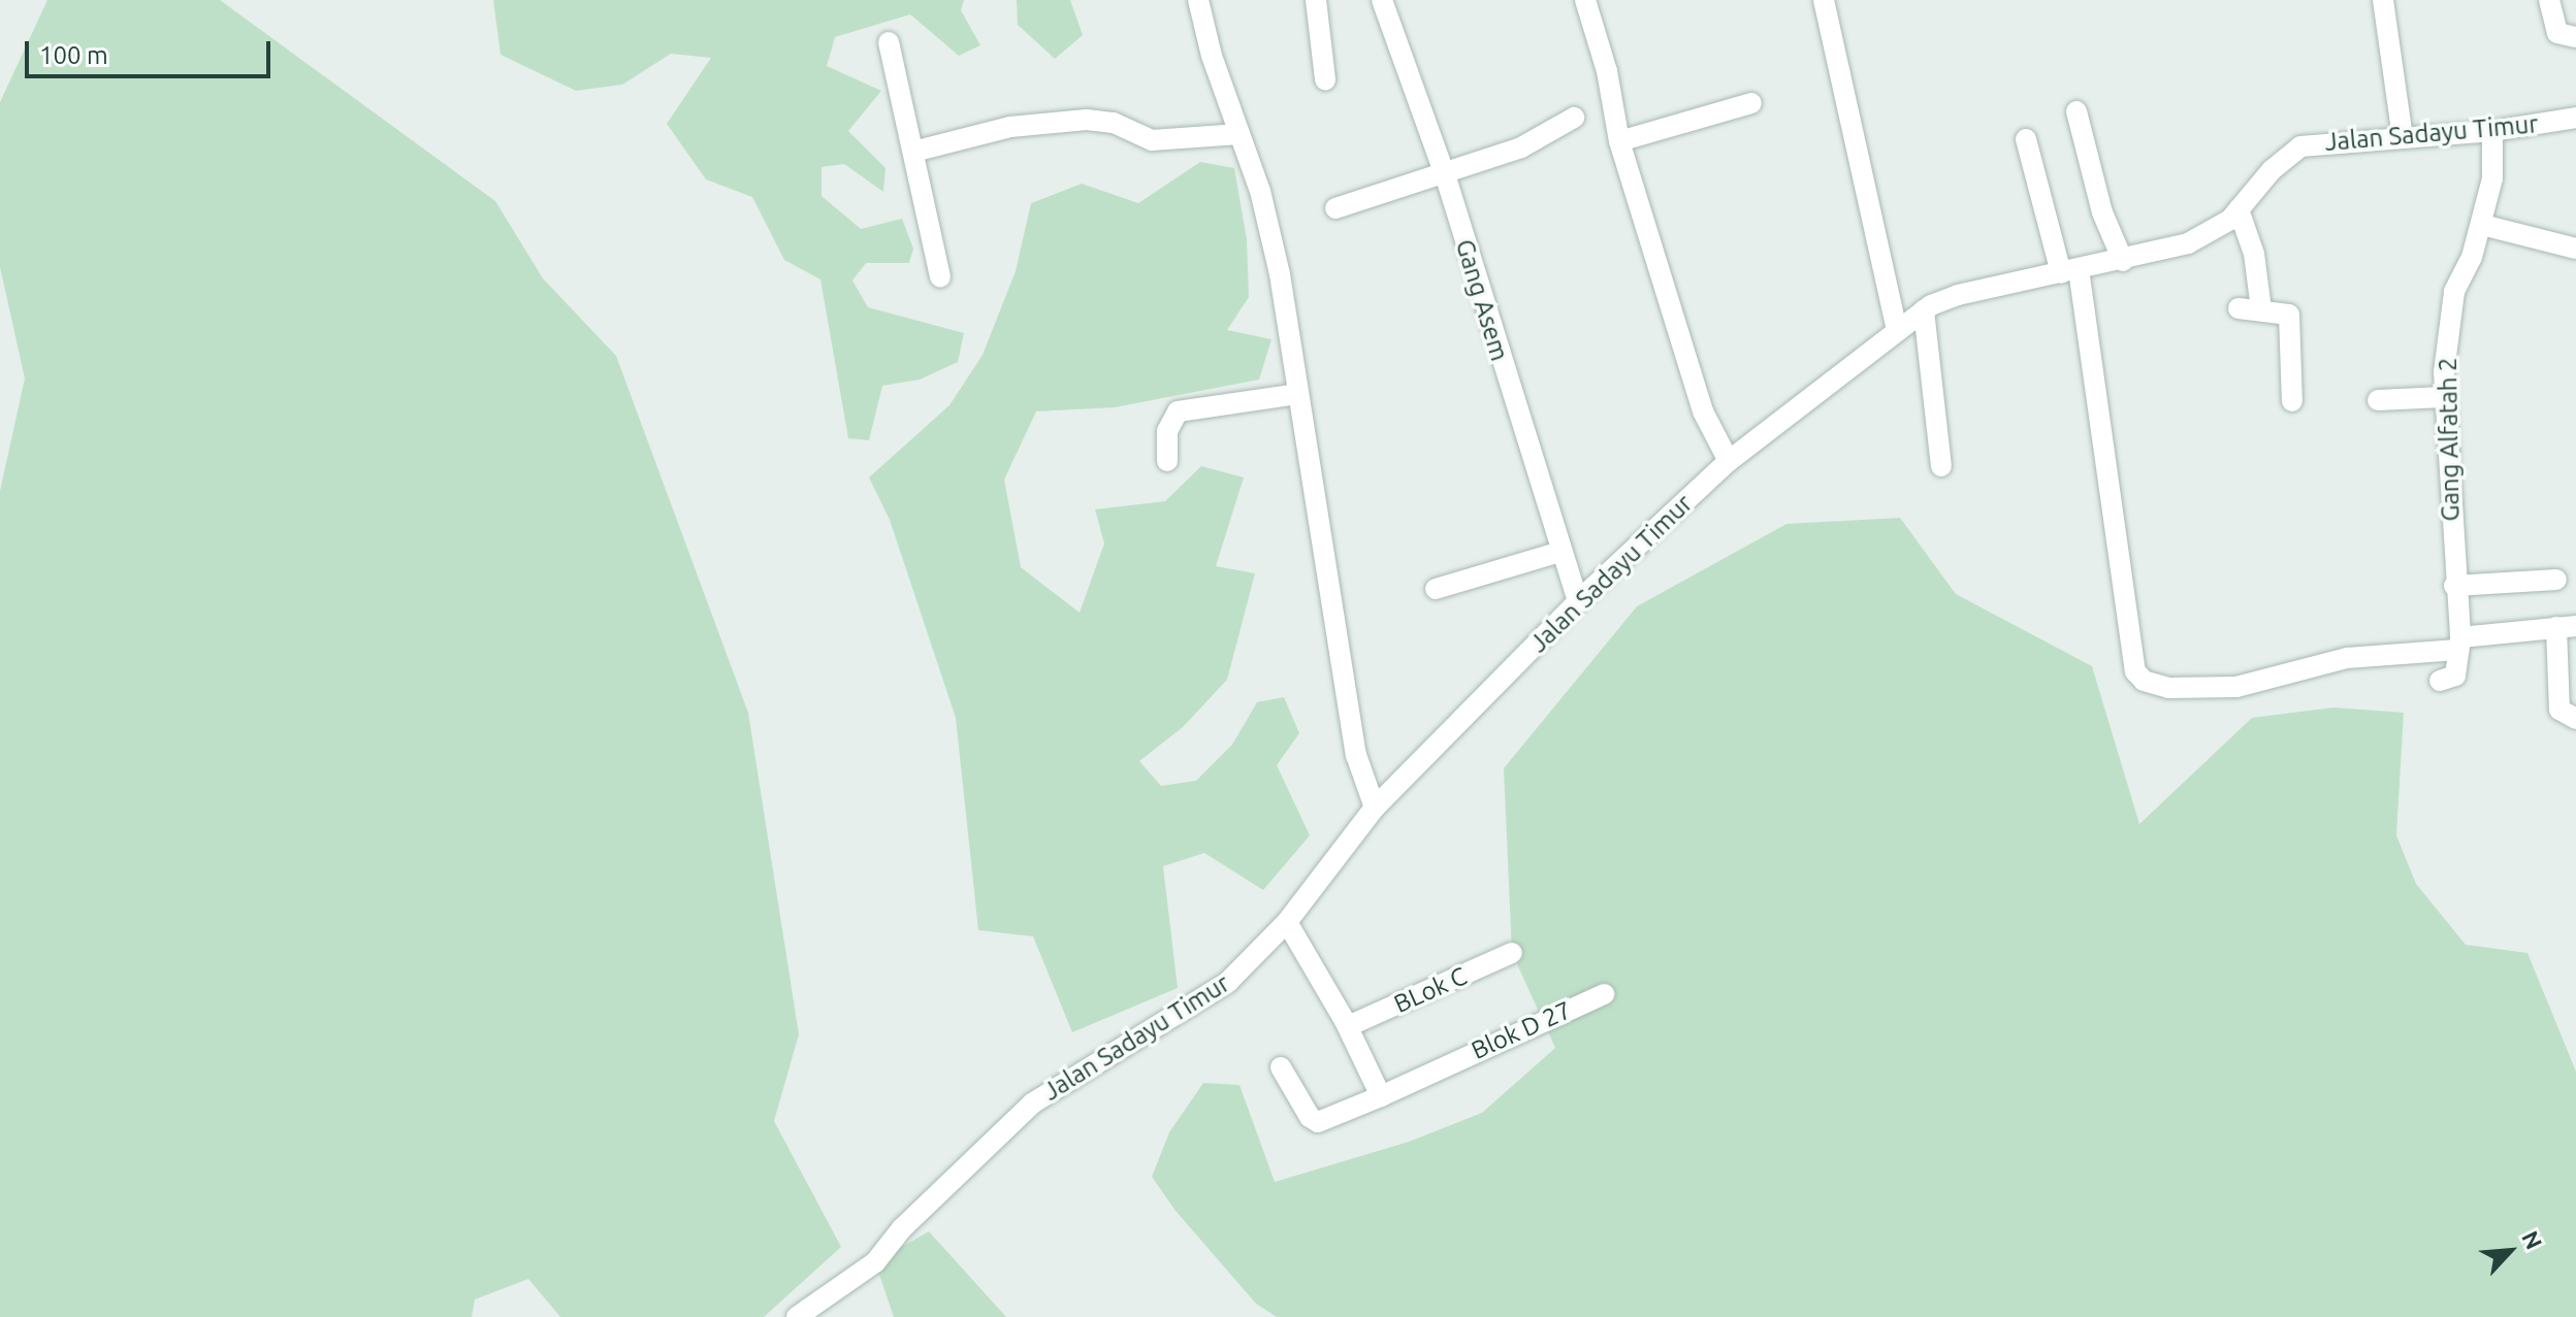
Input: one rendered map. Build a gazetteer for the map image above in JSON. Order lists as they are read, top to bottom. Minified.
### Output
{"streets":{"street":["Jalan Sadayu Timur","Gang Asem","Gang Alfatah 2","BLok C","Blok D 27"]},"crossings":[["Jalan Sadayu Timur","Gang Asem"],["Jalan Sadayu Timur","Gang Alfatah 2"]],"scale_bar":"100 m","north":"top right"}
